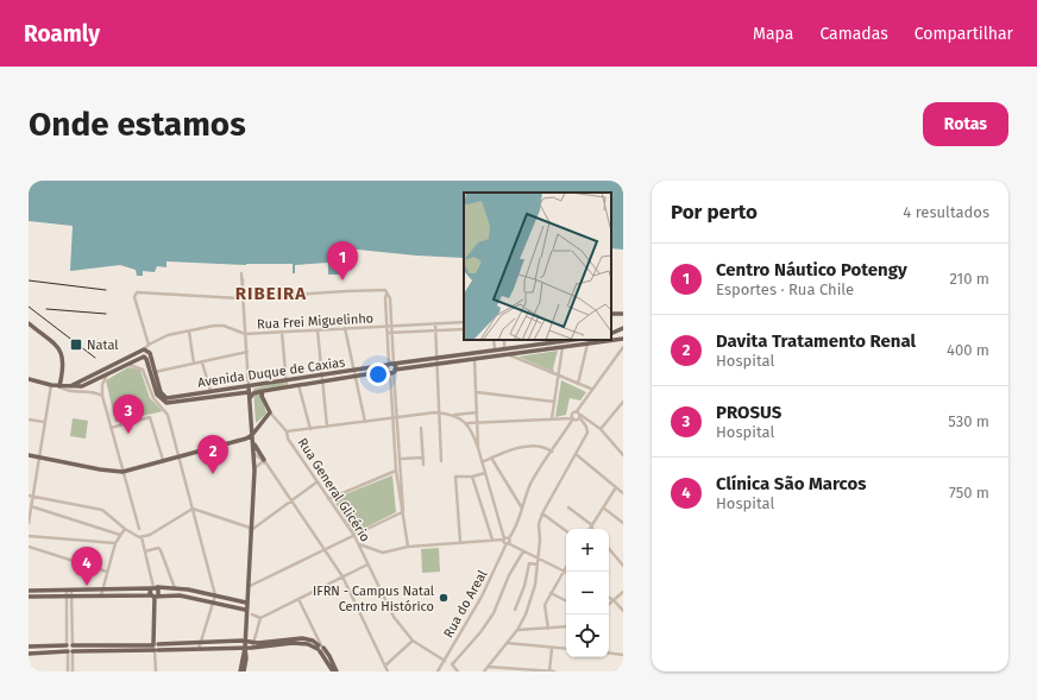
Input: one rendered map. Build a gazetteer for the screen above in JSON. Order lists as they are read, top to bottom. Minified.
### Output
{"streets":{"main road":["Avenida Duque de Caxias","Rua General Glicério"],"street":["Rua Frei Miguelinho","Rua do Areal"]},"crossings":[["Avenida Duque de Caxias","Rua General Glicério"],["Rua General Glicério","Rua do Areal"]],"districts":["RIBEIRA"],"places":{"transit":["Natal"],"other":["IFRN - Campus Natal Centro Histórico"]},"page":{"header":"Roamly","nav":["Mapa","Camadas","Compartilhar"],"buttons":"Rotas","title":"Onde estamos","heading":["Por perto","4 resultados"],"pins":["1","3","2","4"],"list":[{"mark":"1","name":"Centro Náutico Potengy","note":"Esportes · Rua Chile","value":"210 m"},{"mark":"2","name":"Davita Tratamento Renal","note":"Hospital","value":"400 m"},{"mark":"3","name":"PROSUS","note":"Hospital","value":"530 m"},{"mark":"4","name":"Clínica São Marcos","note":"Hospital","value":"750 m"}],"map_buttons":["+","−"]}}
